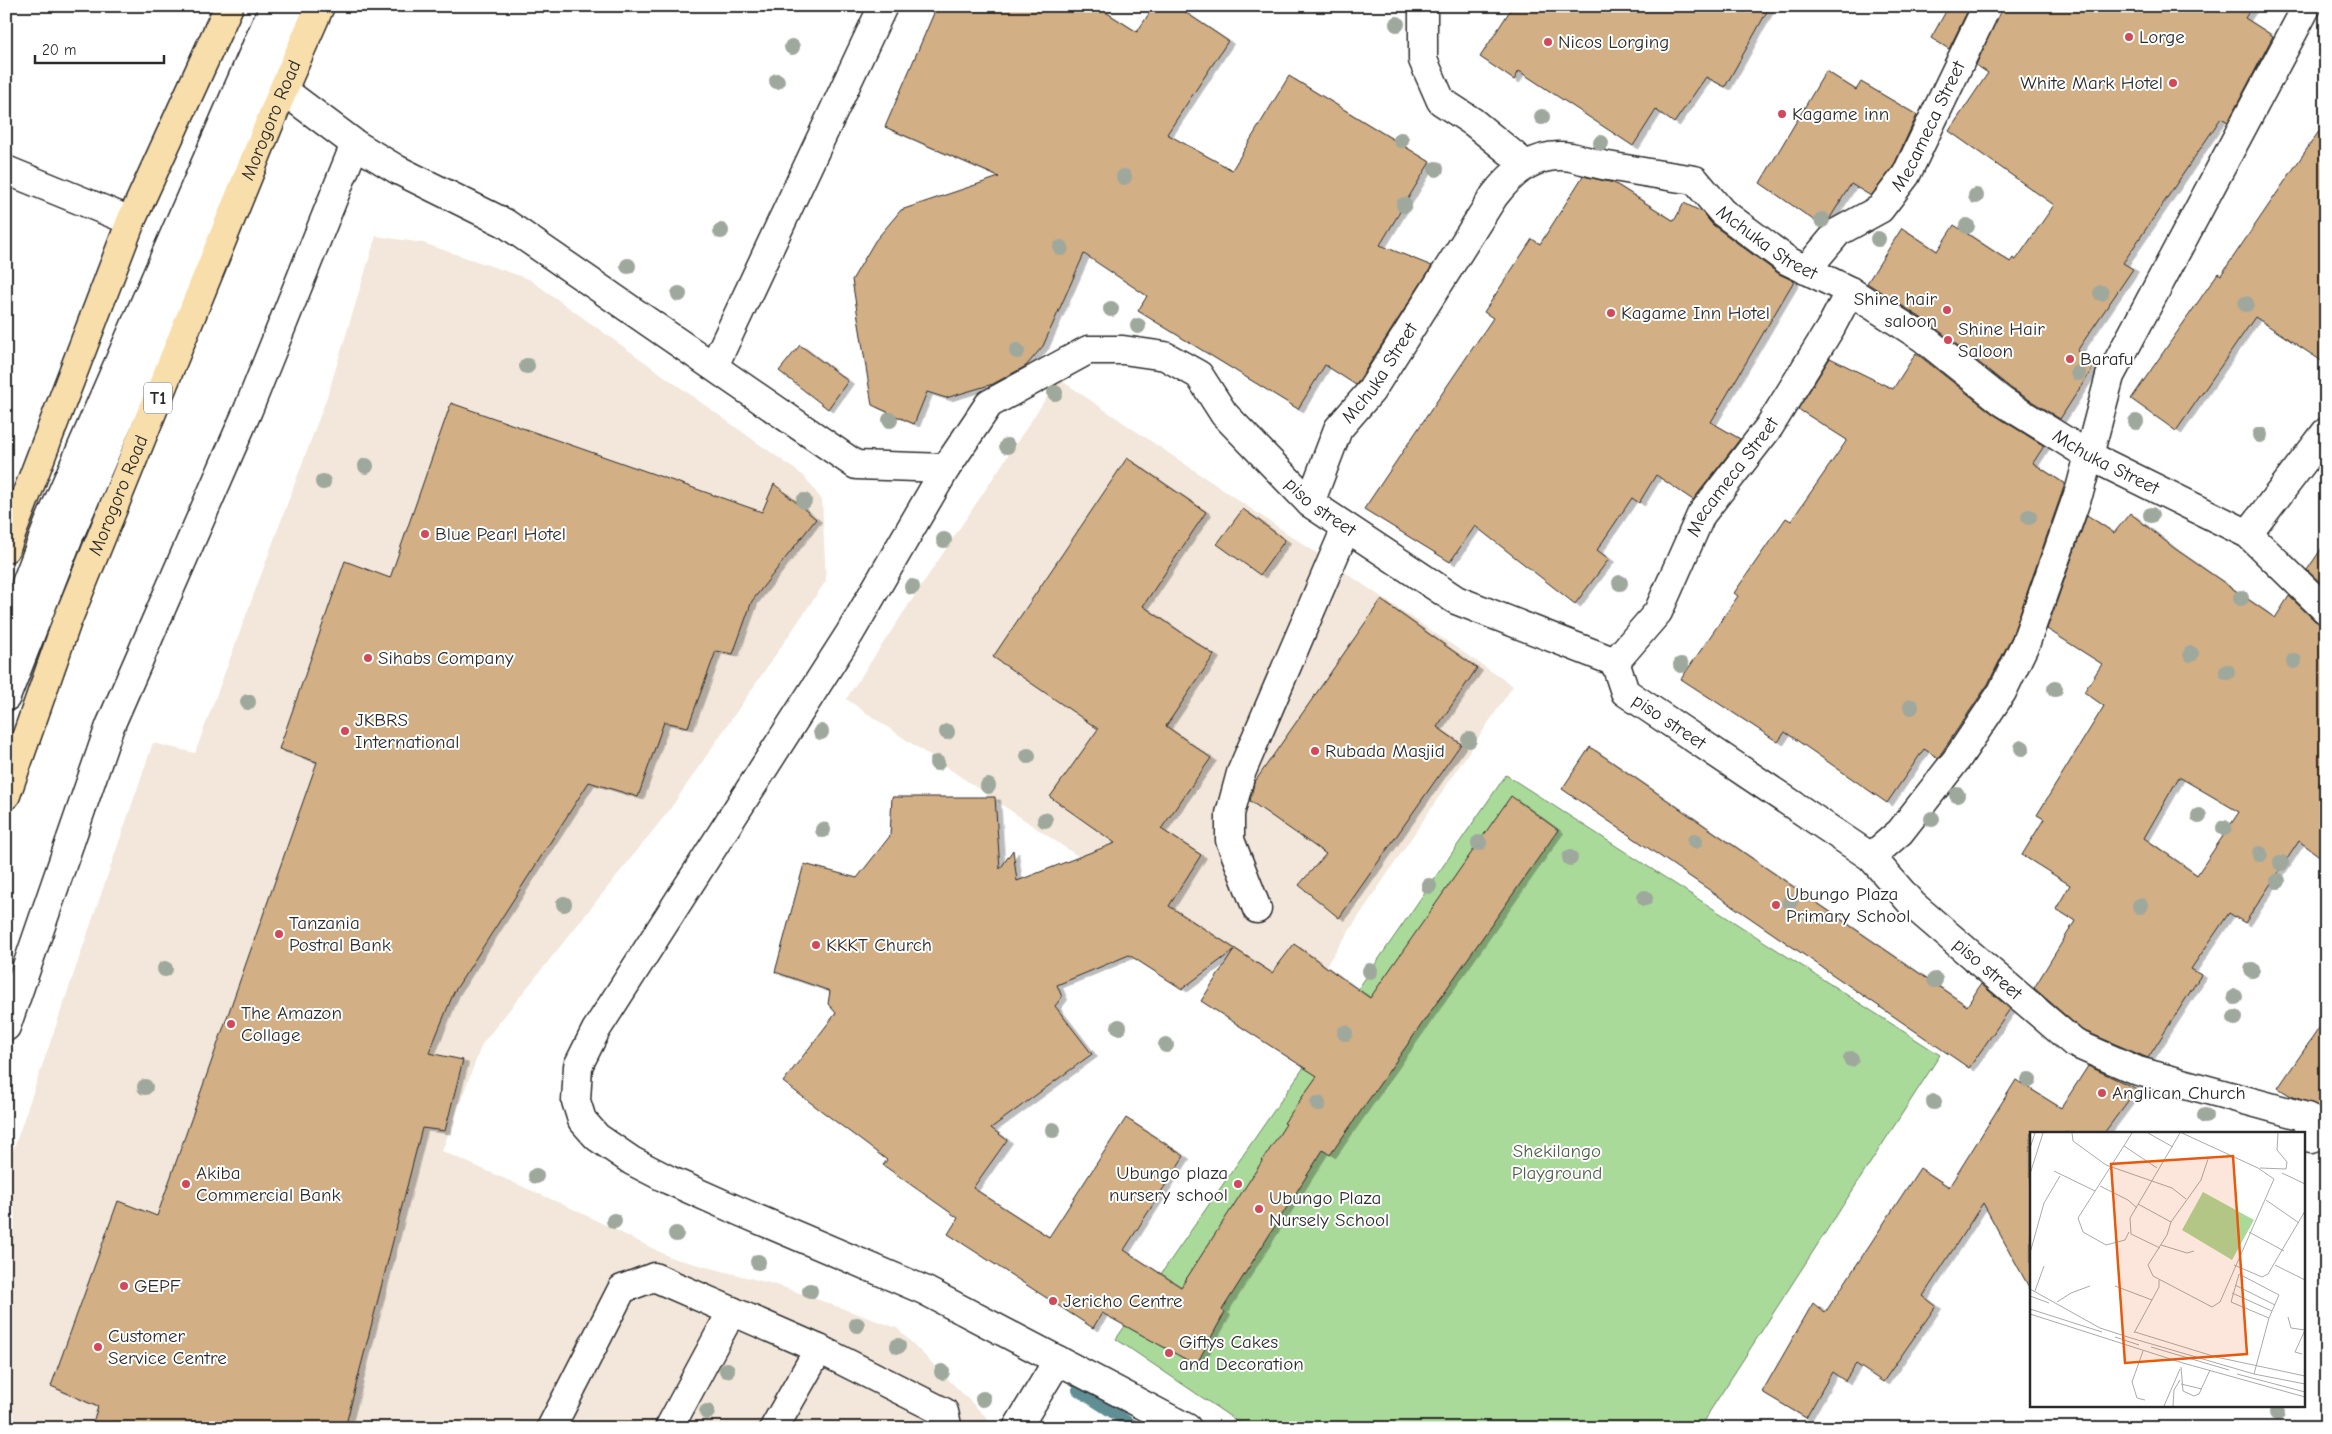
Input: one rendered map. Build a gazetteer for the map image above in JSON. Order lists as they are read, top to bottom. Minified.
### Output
{"streets":{"highway":["Morogoro Road","T1"],"street":["Mecameca Street","Mchuka Street","piso street"]},"crossings":[["Mecameca Street","Mchuka Street"],["Mecameca Street","piso street"],["Mchuka Street","piso street"]],"parks":["Shekilango Playground"],"places":["Lorge","Nicos Lorging","White Mark Hotel","Kagame inn","Shine hair saloon","Kagame Inn Hotel","Shine Hair Saloon","Barafu","Blue Pearl Hotel","Sihabs Company","JKBRS International","Rubada Masjid","Ubungo Plaza Primary School","Tanzania Postral Bank","KKKT Church","The Amazon Collage","Anglican Church","Akiba Commercial Bank","Ubungo plaza nursery school","Ubungo Plaza Nursely School","GEPF","Jericho Centre","Customer Service Centre","Giftys Cakes and Decoration"],"scale_bar":"20 m"}
